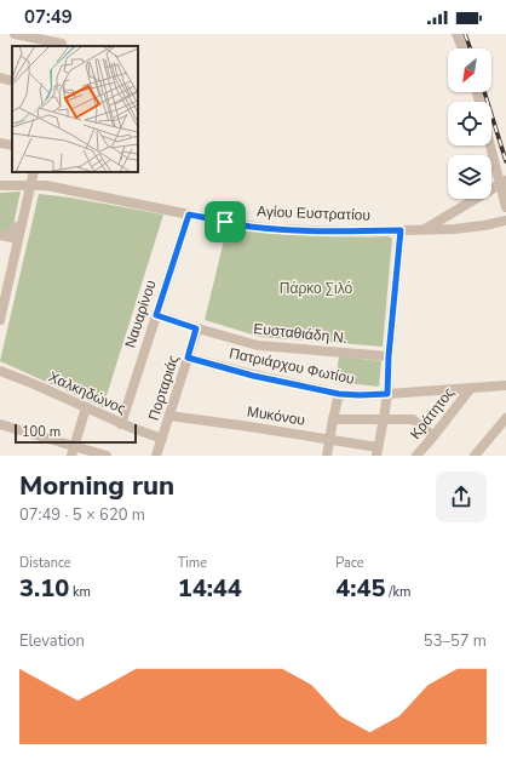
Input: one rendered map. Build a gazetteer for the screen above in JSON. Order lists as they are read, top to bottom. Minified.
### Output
{"streets":{"street":["Αγίου Ευστρατίου","Ναυαρίνου","Ευσταθιάδη Ν.","Πατριάρχου Φωτίου","Πορταριάς","Χαλκηδώνος","Κράτητος","Μυκόνου"]},"crossings":[["Αγίου Ευστρατίου","Ναυαρίνου"],["Ναυαρίνου","Ευσταθιάδη Ν."],["Ναυαρίνου","Χαλκηδώνος"],["Ευσταθιάδη Ν.","Πορταριάς"],["Πατριάρχου Φωτίου","Πορταριάς"],["Πατριάρχου Φωτίου","Κράτητος"],["Πορταριάς","Χαλκηδώνος"],["Πορταριάς","Μυκόνου"]],"parks":["Πάρκο Σιλό"],"scale_bar":"100 m","north":"bottom left","page":{"status":"07:49","scale":"100 m","heading":["Morning run","07:49 · 5 × 620 m"],"stats":[["Distance","3.10 km"],["Time","14:44"],["Pace","4:45 /km"]],"chart":["Elevation","53–57 m"]}}
